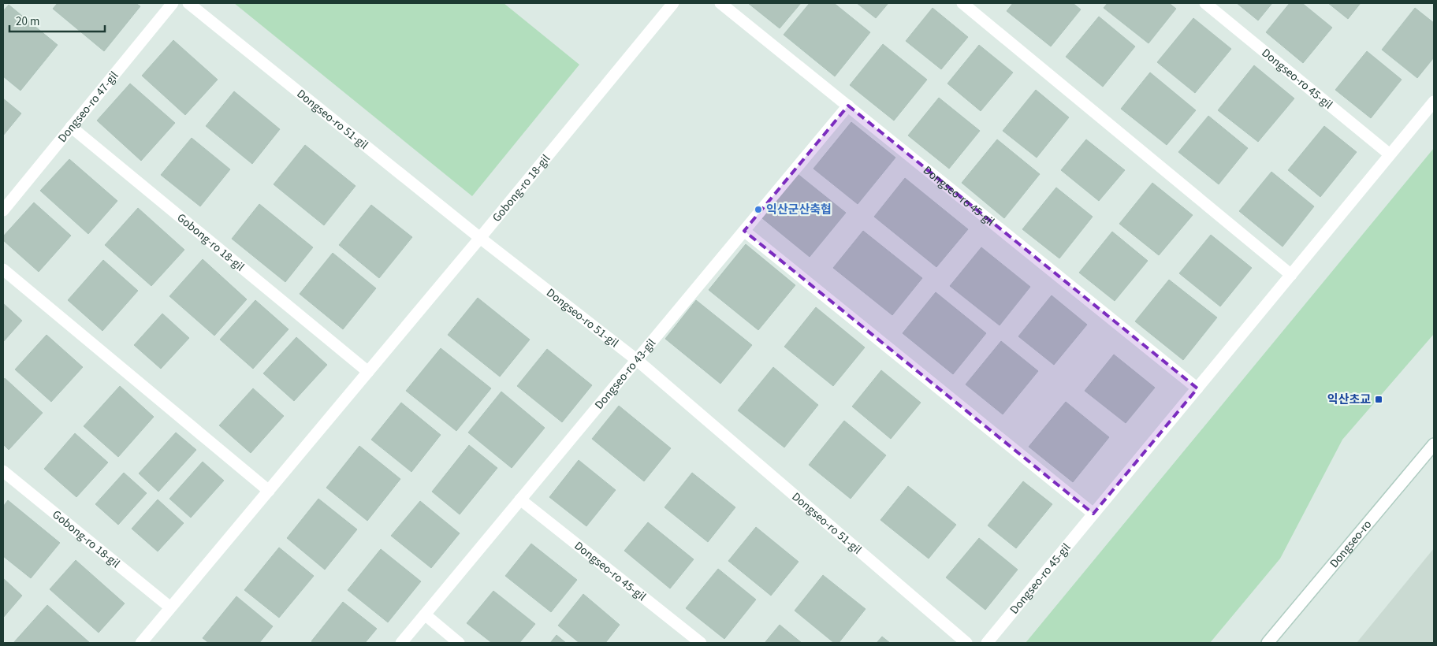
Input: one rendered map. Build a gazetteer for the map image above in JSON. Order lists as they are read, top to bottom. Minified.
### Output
{"streets":{"street":["Dongseo-ro 45-gil","Dongseo-ro 47-gil","Dongseo-ro 51-gil","Gobong-ro 18-gil","Dongseo-ro 43-gil","Dongseo-ro"]},"crossings":[["Dongseo-ro 45-gil","Dongseo-ro 43-gil"],["Dongseo-ro 47-gil","Gobong-ro 18-gil"],["Dongseo-ro 51-gil","Gobong-ro 18-gil"],["Dongseo-ro 51-gil","Dongseo-ro 43-gil"]],"places":{"other":["익산군산축협"],"transit":["익산초교"]},"scale_bar":"20 m"}
